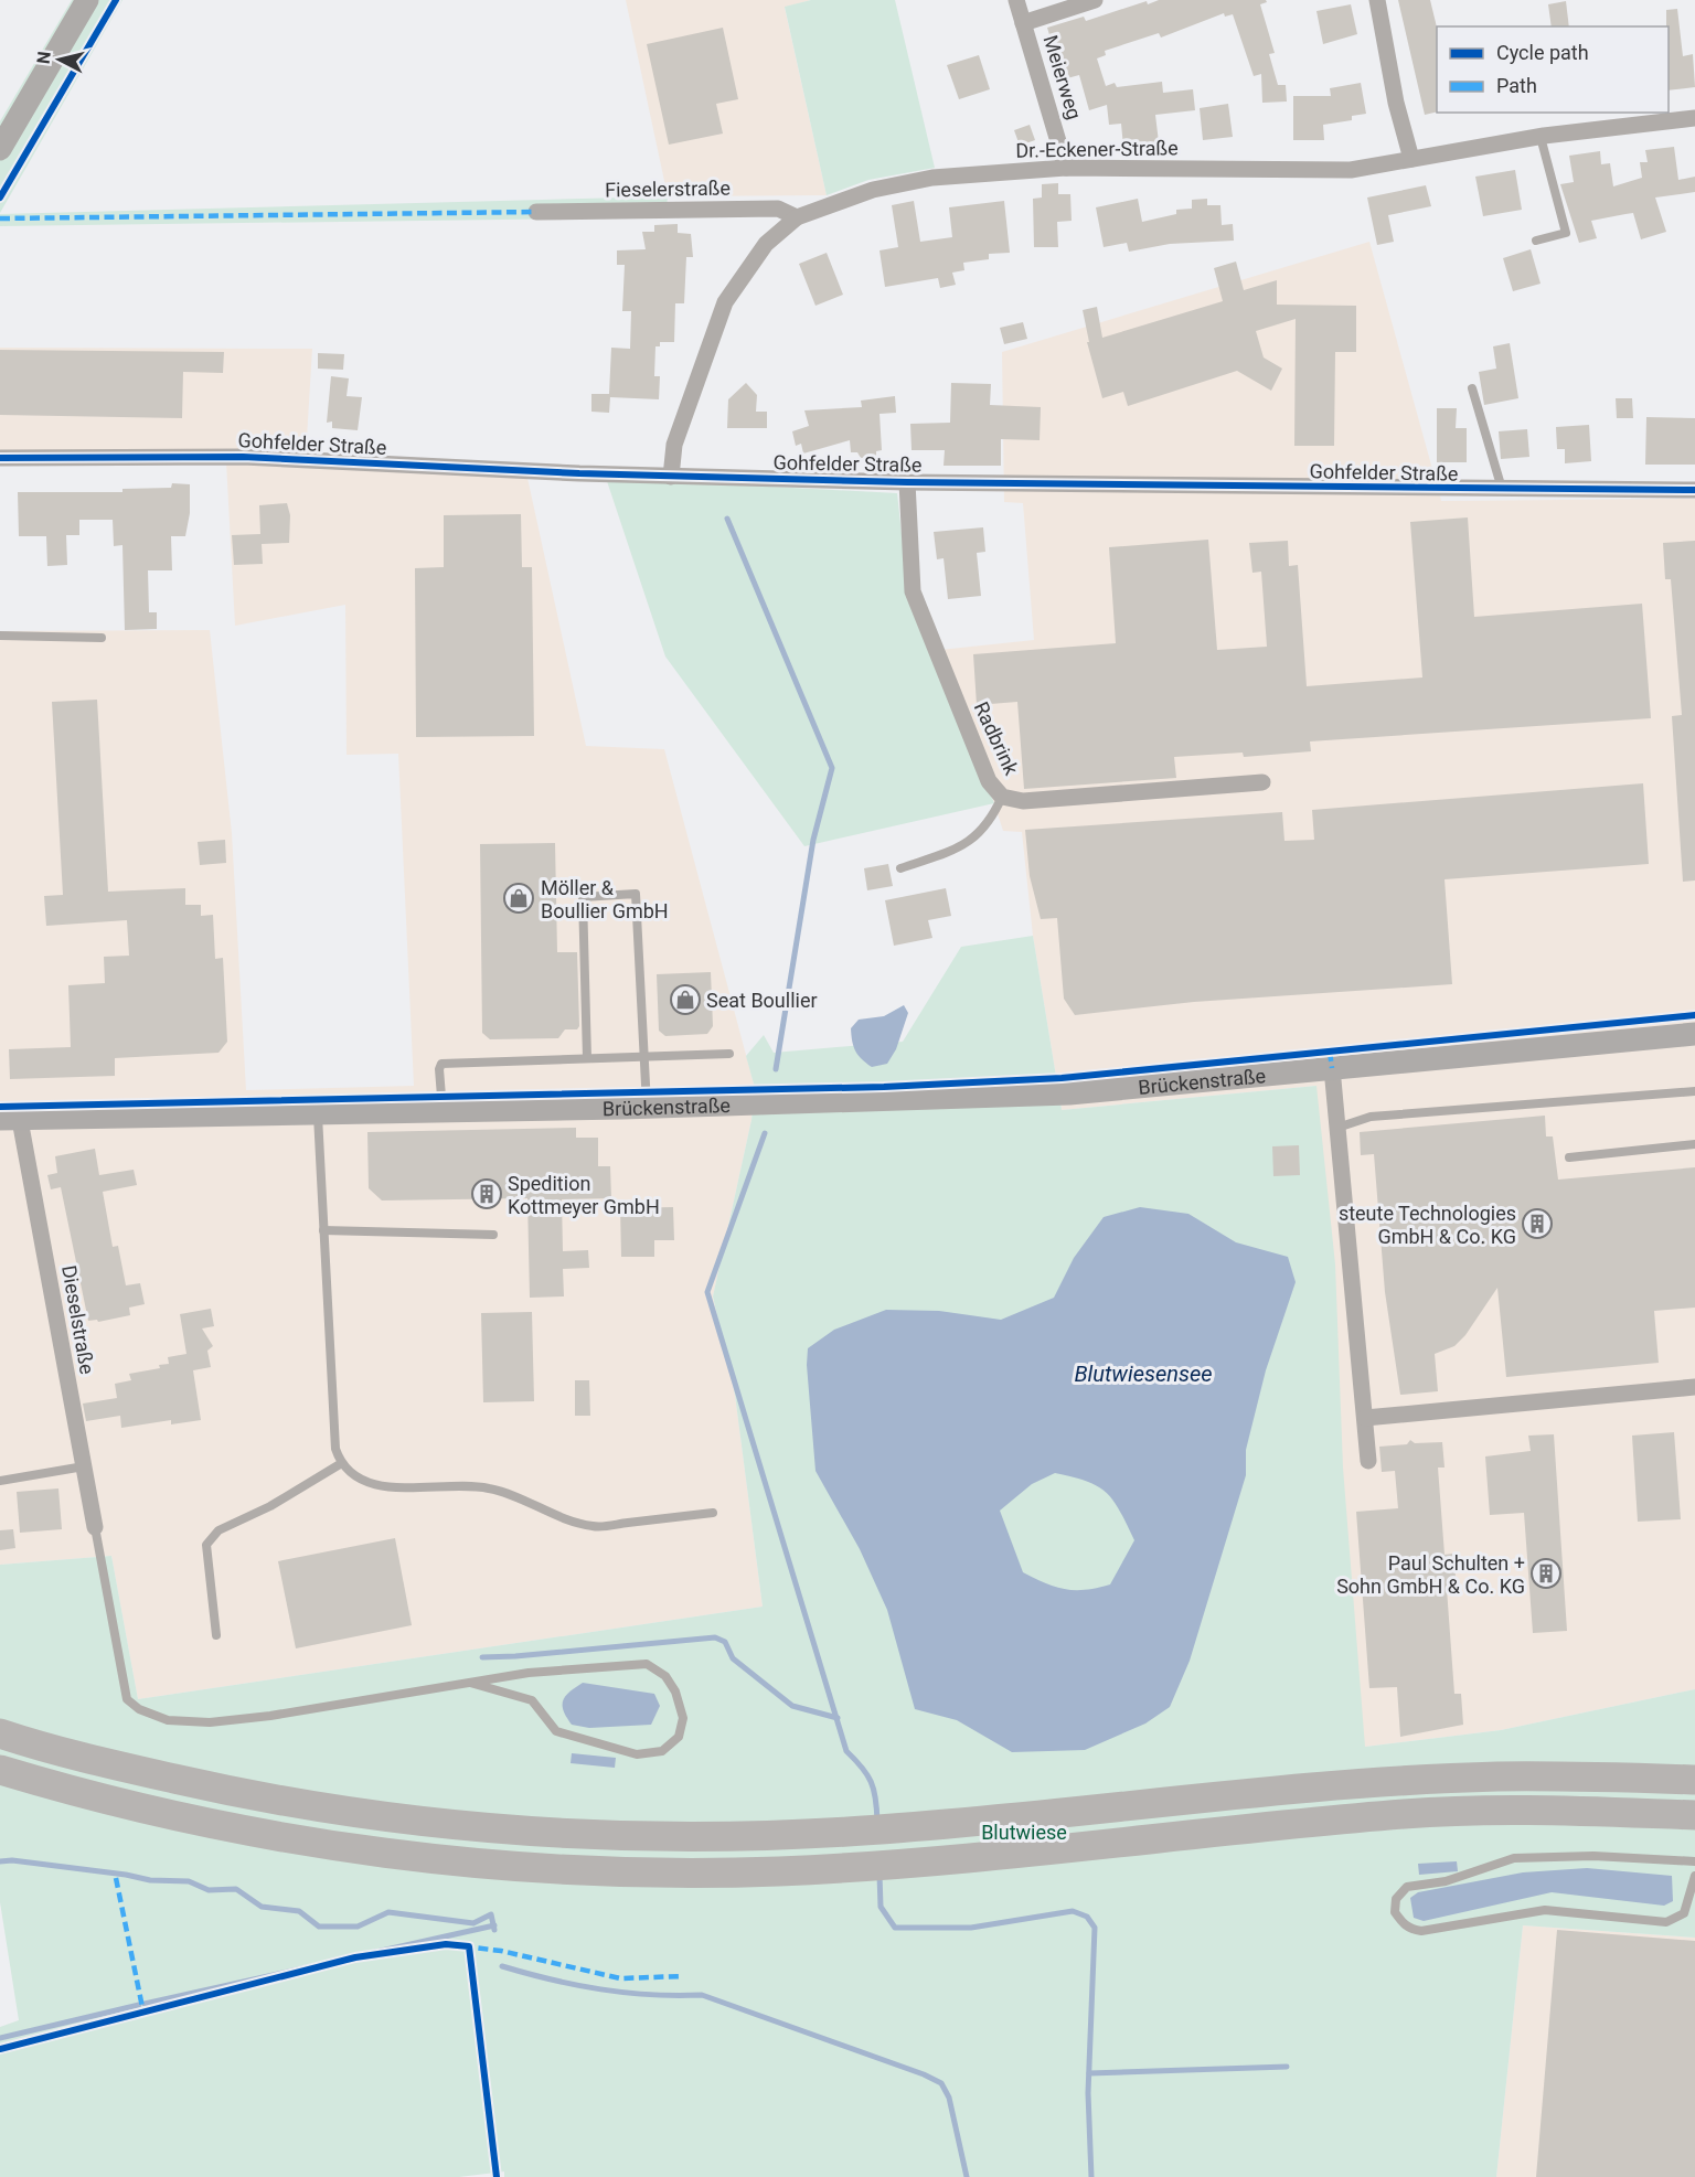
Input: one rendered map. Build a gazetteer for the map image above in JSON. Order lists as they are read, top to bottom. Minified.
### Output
{"streets":{"main road":["Brückenstraße"],"street":["Meierweg","Dr.-Eckener-Straße","Fieselerstraße","Gohfelder Straße","Radbrink","Dieselstraße"]},"crossings":[["Meierweg","Dr.-Eckener-Straße"],["Dr.-Eckener-Straße","Fieselerstraße"],["Dr.-Eckener-Straße","Gohfelder Straße"],["Gohfelder Straße","Radbrink"],["Brückenstraße","Dieselstraße"]],"water":["Blutwiesensee"],"parks":["Blutwiese"],"places":{"shop":["Möller & Boullier GmbH","Seat Boullier"],"building":["Spedition Kottmeyer GmbH","steute Technologies GmbH & Co. KG","Paul Schulten + Sohn GmbH & Co. KG"]},"legend":["Cycle path","Path"],"north":"left"}
